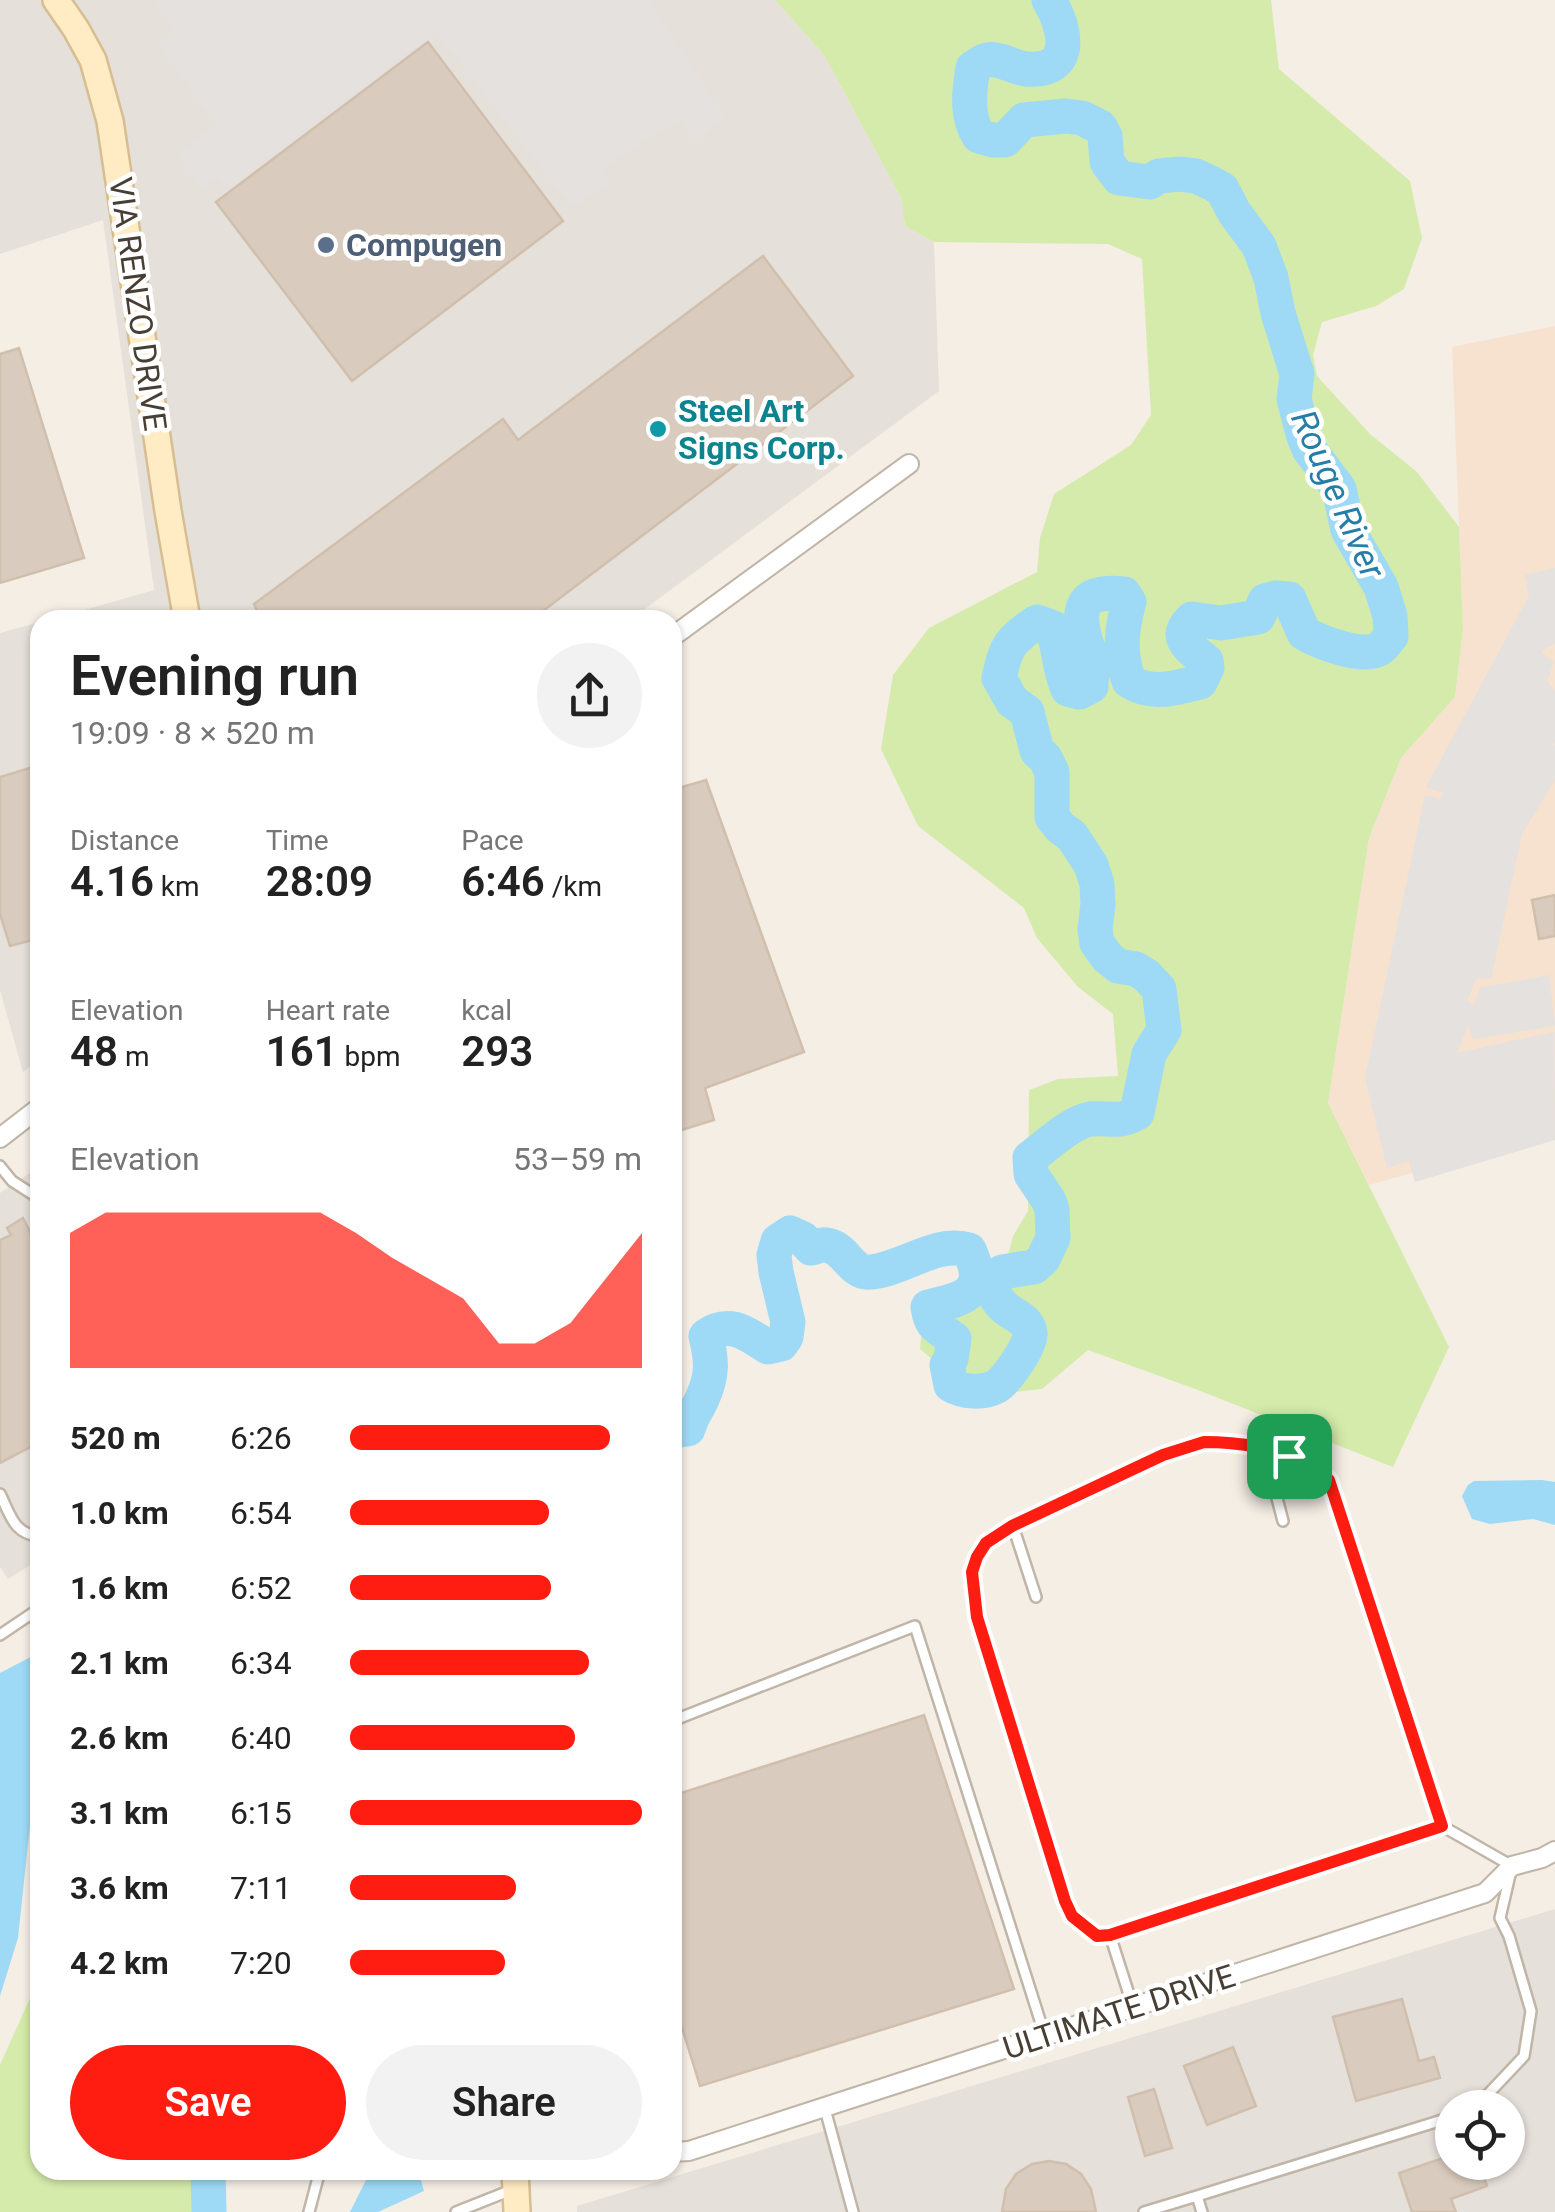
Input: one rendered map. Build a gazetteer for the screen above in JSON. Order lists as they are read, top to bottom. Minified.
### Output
{"streets":{"street":["VIA RENZO DRIVE","ULTIMATE DRIVE"]},"water":["Rouge River"],"places":["Compugen","Steel Art Signs Corp."],"page":{"heading":["Evening run","19:09 · 8 × 520 m"],"stats":[["Distance","4.16 km"],["Time","28:09"],["Pace","6:46 /km"],["Elevation","48 m"],["Heart rate","161 bpm"],["kcal","293"]],"chart":["Elevation","53–59 m"],"list":[{"name":"520 m","note":"6:26"},{"name":"1.0 km","note":"6:54"},{"name":"1.6 km","note":"6:52"},{"name":"2.1 km","note":"6:34"},{"name":"2.6 km","note":"6:40"},{"name":"3.1 km","note":"6:15"},{"name":"3.6 km","note":"7:11"},{"name":"4.2 km","note":"7:20"}],"buttons":["Save","Share"]}}
